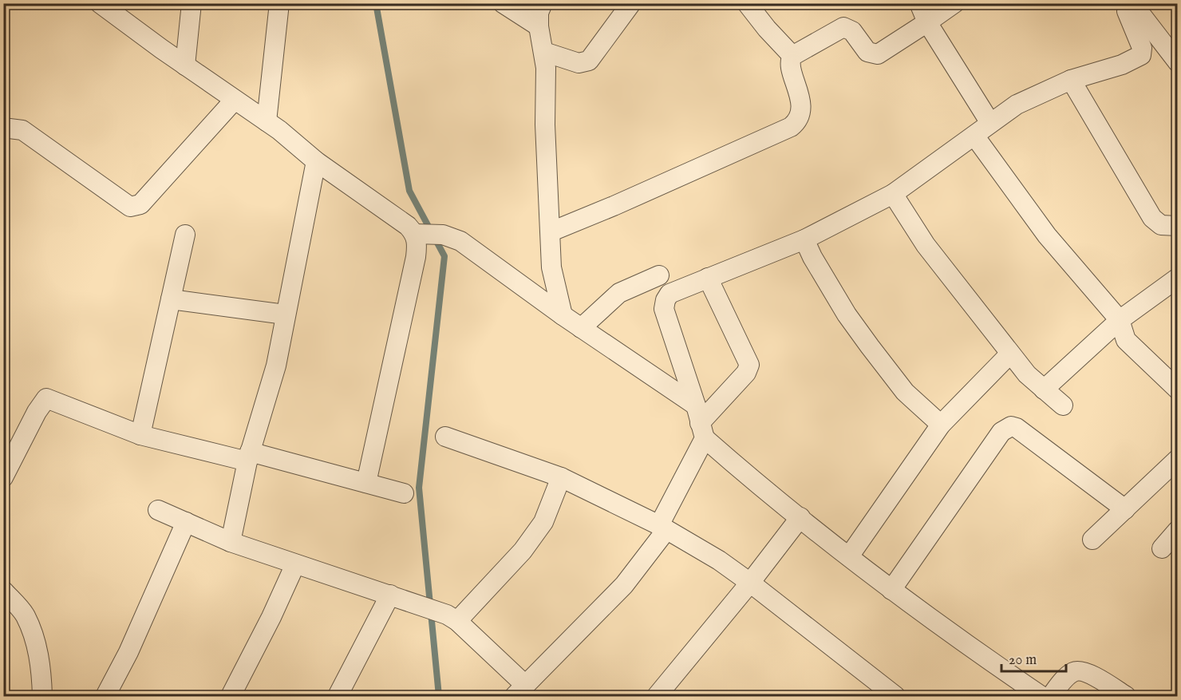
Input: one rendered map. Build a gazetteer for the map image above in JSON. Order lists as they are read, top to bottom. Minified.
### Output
{"scale_bar":"20 m"}
